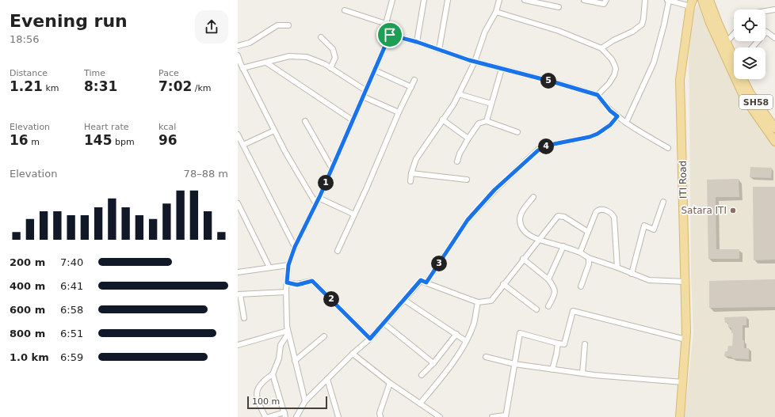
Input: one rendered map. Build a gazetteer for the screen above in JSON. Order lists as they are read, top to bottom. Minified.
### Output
{"streets":{"main road":["SH58","ITI Road"]},"places":["Satara ITI"],"scale_bar":"100 m","page":{"heading":["Evening run","18:56"],"stats":[["Distance","1.21 km"],["Time","8:31"],["Pace","7:02 /km"],["Elevation","16 m"],["Heart rate","145 bpm"],["kcal","96"]],"pins":["5","4","1","3","2"],"chart":["Elevation","78–88 m"],"list":[{"name":"200 m","note":"7:40"},{"name":"400 m","note":"6:41"},{"name":"600 m","note":"6:58"},{"name":"800 m","note":"6:51"},{"name":"1.0 km","note":"6:59"}],"scale":"100 m"}}
